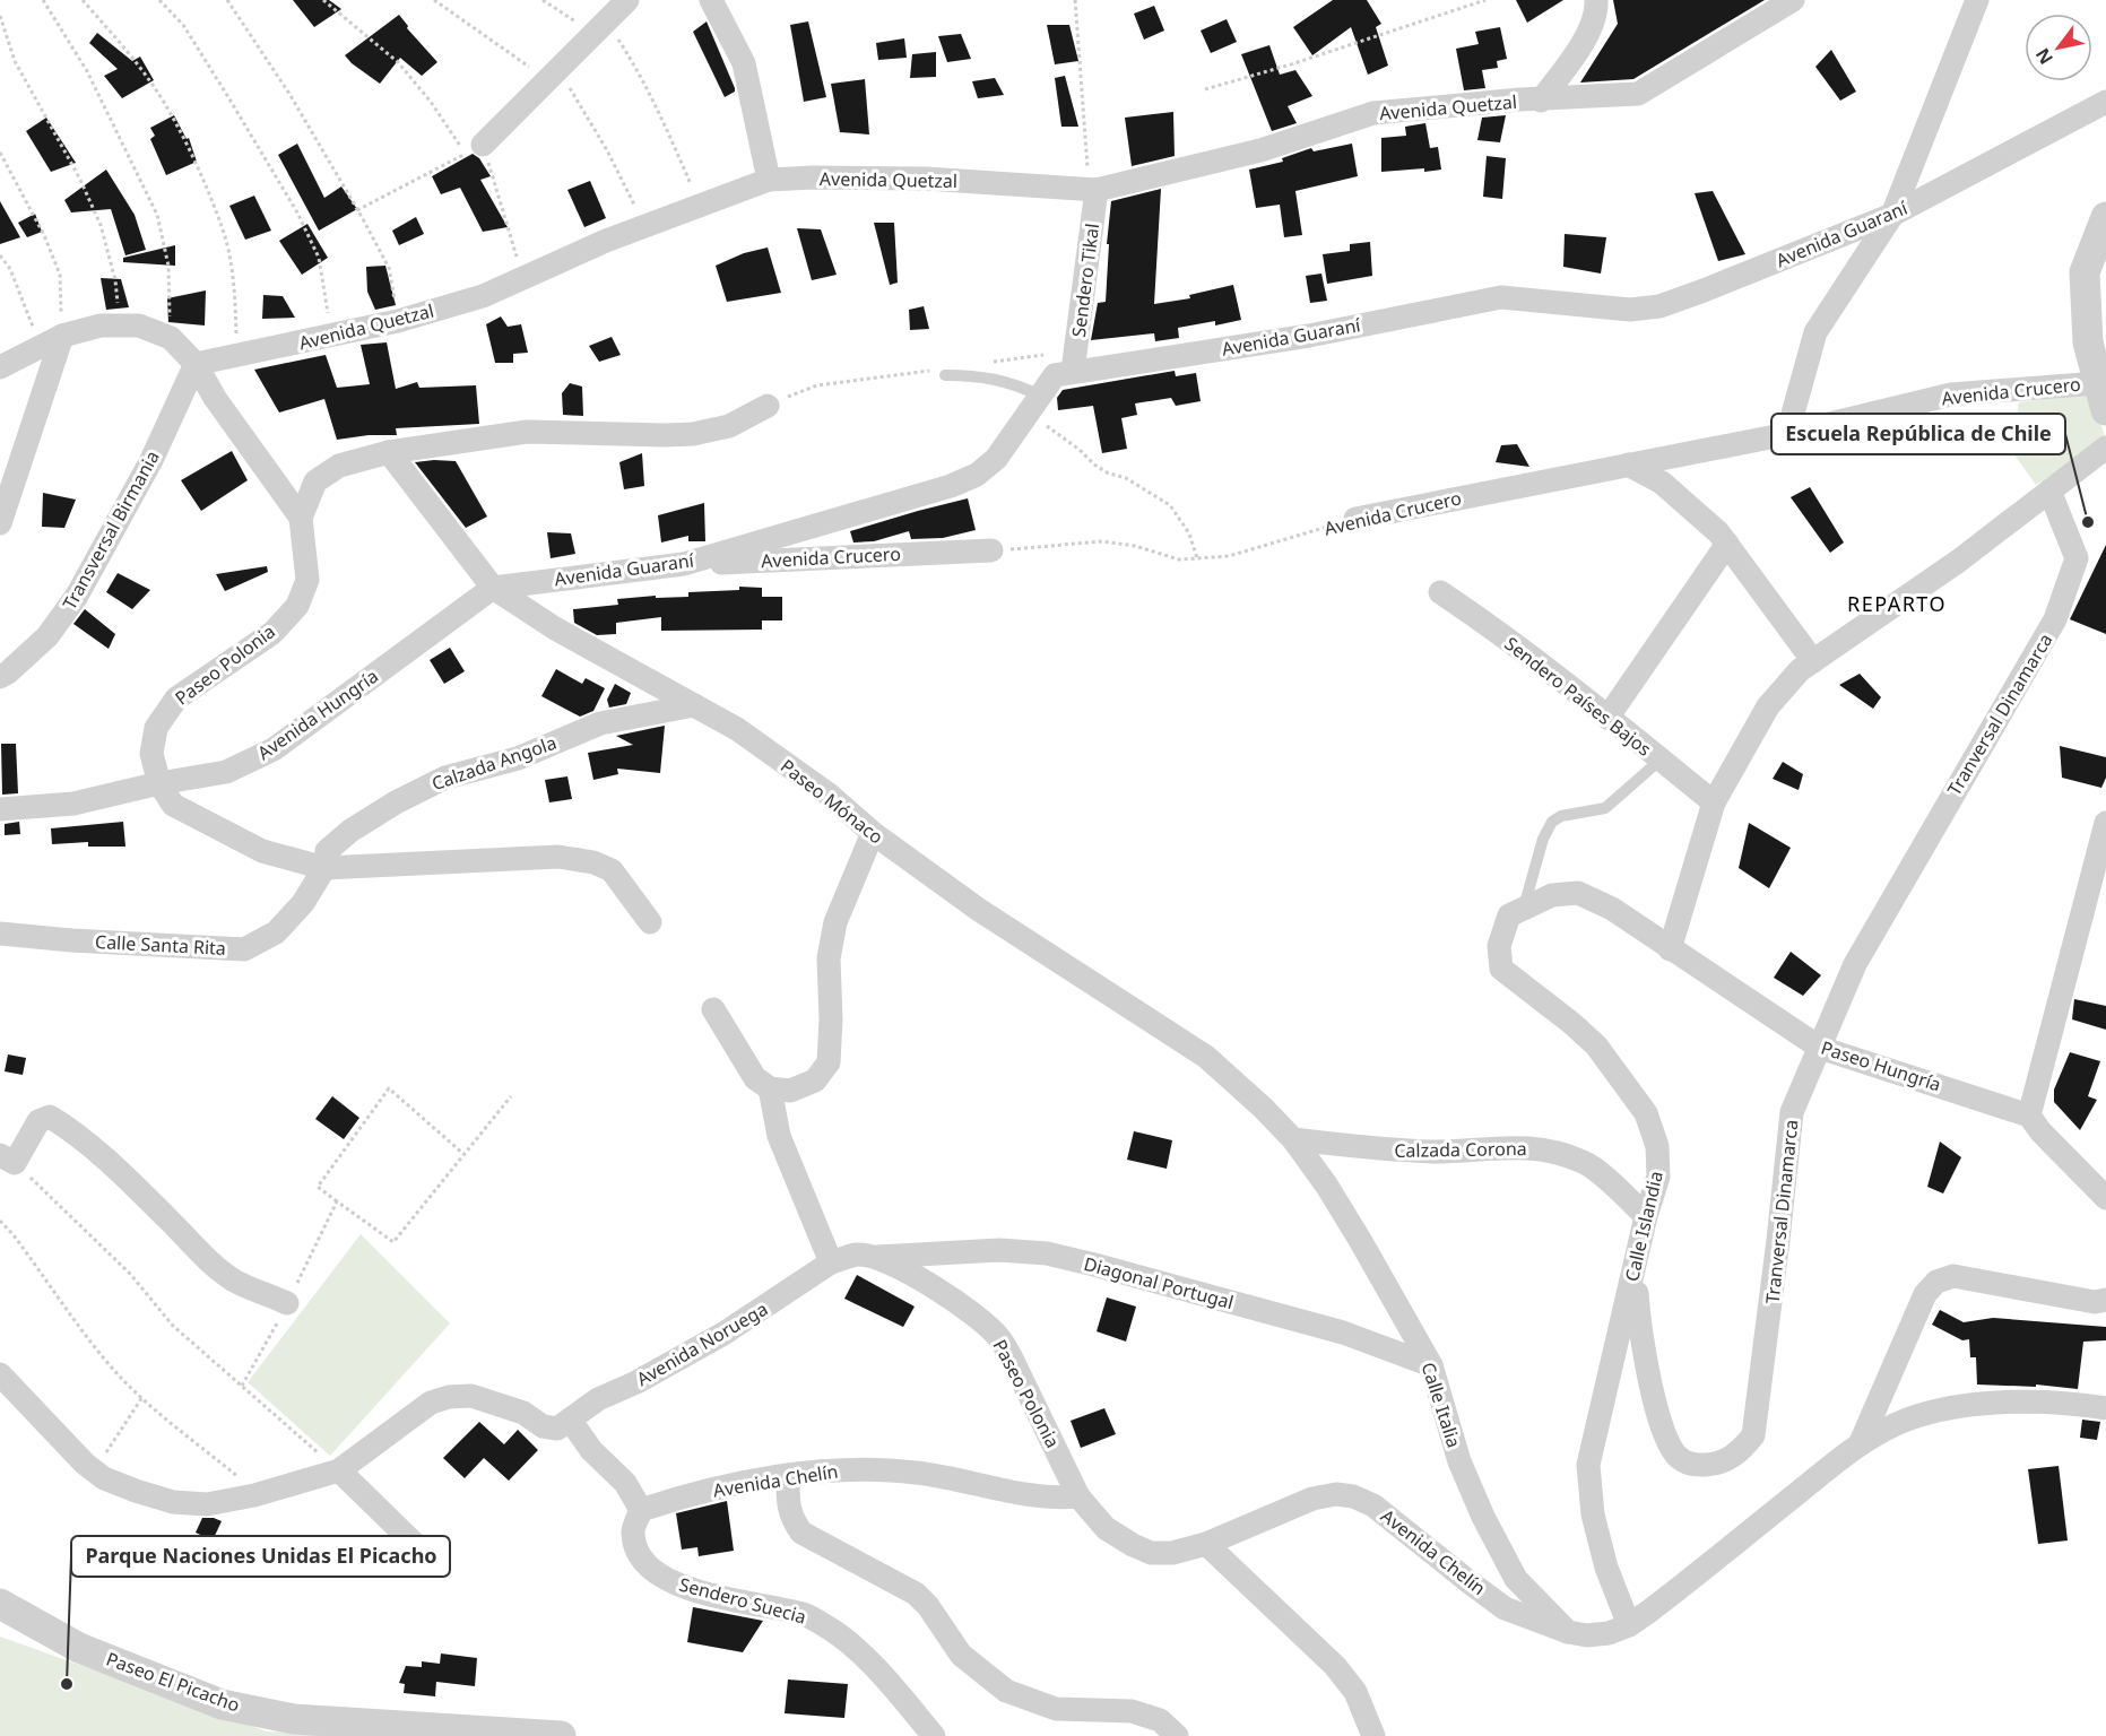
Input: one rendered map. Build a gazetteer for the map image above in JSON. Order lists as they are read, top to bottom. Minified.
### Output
{"streets":{"street":["Avenida Quetzal","Avenida Guaraní","Sendero Tikal","Avenida Crucero","Transversal Birmania","Paseo Polonia","Sendero Países Bajos","Avenida Hungría","Tranversal Dinamarca","Calzada Angola","Paseo Mónaco","Calle Santa Rita","Paseo Hungría","Calzada Corona","Calle Islandia","Diagonal Portugal","Avenida Noruega","Calle Italia","Avenida Chelín","Sendero Suecia","Paseo El Picacho"]},"crossings":[["Avenida Quetzal","Sendero Tikal"],["Avenida Quetzal","Transversal Birmania"],["Avenida Quetzal","Paseo Polonia"],["Avenida Guaraní","Sendero Tikal"],["Avenida Guaraní","Avenida Crucero"],["Avenida Guaraní","Avenida Hungría"],["Avenida Guaraní","Paseo Mónaco"],["Transversal Birmania","Paseo Polonia"],["Paseo Polonia","Avenida Hungría"],["Paseo Polonia","Calzada Angola"],["Paseo Polonia","Calle Santa Rita"],["Paseo Polonia","Diagonal Portugal"],["Paseo Polonia","Avenida Noruega"],["Paseo Polonia","Avenida Chelín"],["Avenida Hungría","Paseo Mónaco"],["Tranversal Dinamarca","Paseo Hungría"],["Tranversal Dinamarca","Calle Islandia"],["Calzada Angola","Paseo Mónaco"],["Calzada Angola","Calle Santa Rita"],["Paseo Mónaco","Calzada Corona"],["Paseo Mónaco","Calle Italia"],["Paseo Hungría","Calle Islandia"],["Calzada Corona","Calle Islandia"],["Calzada Corona","Calle Italia"],["Calle Islandia","Avenida Chelín"],["Diagonal Portugal","Calle Italia"],["Calle Italia","Avenida Chelín"],["Avenida Chelín","Sendero Suecia"]],"districts":["REPARTO"],"places":["Escuela República de Chile","Parque Naciones Unidas El Picacho"],"north":"bottom left"}
